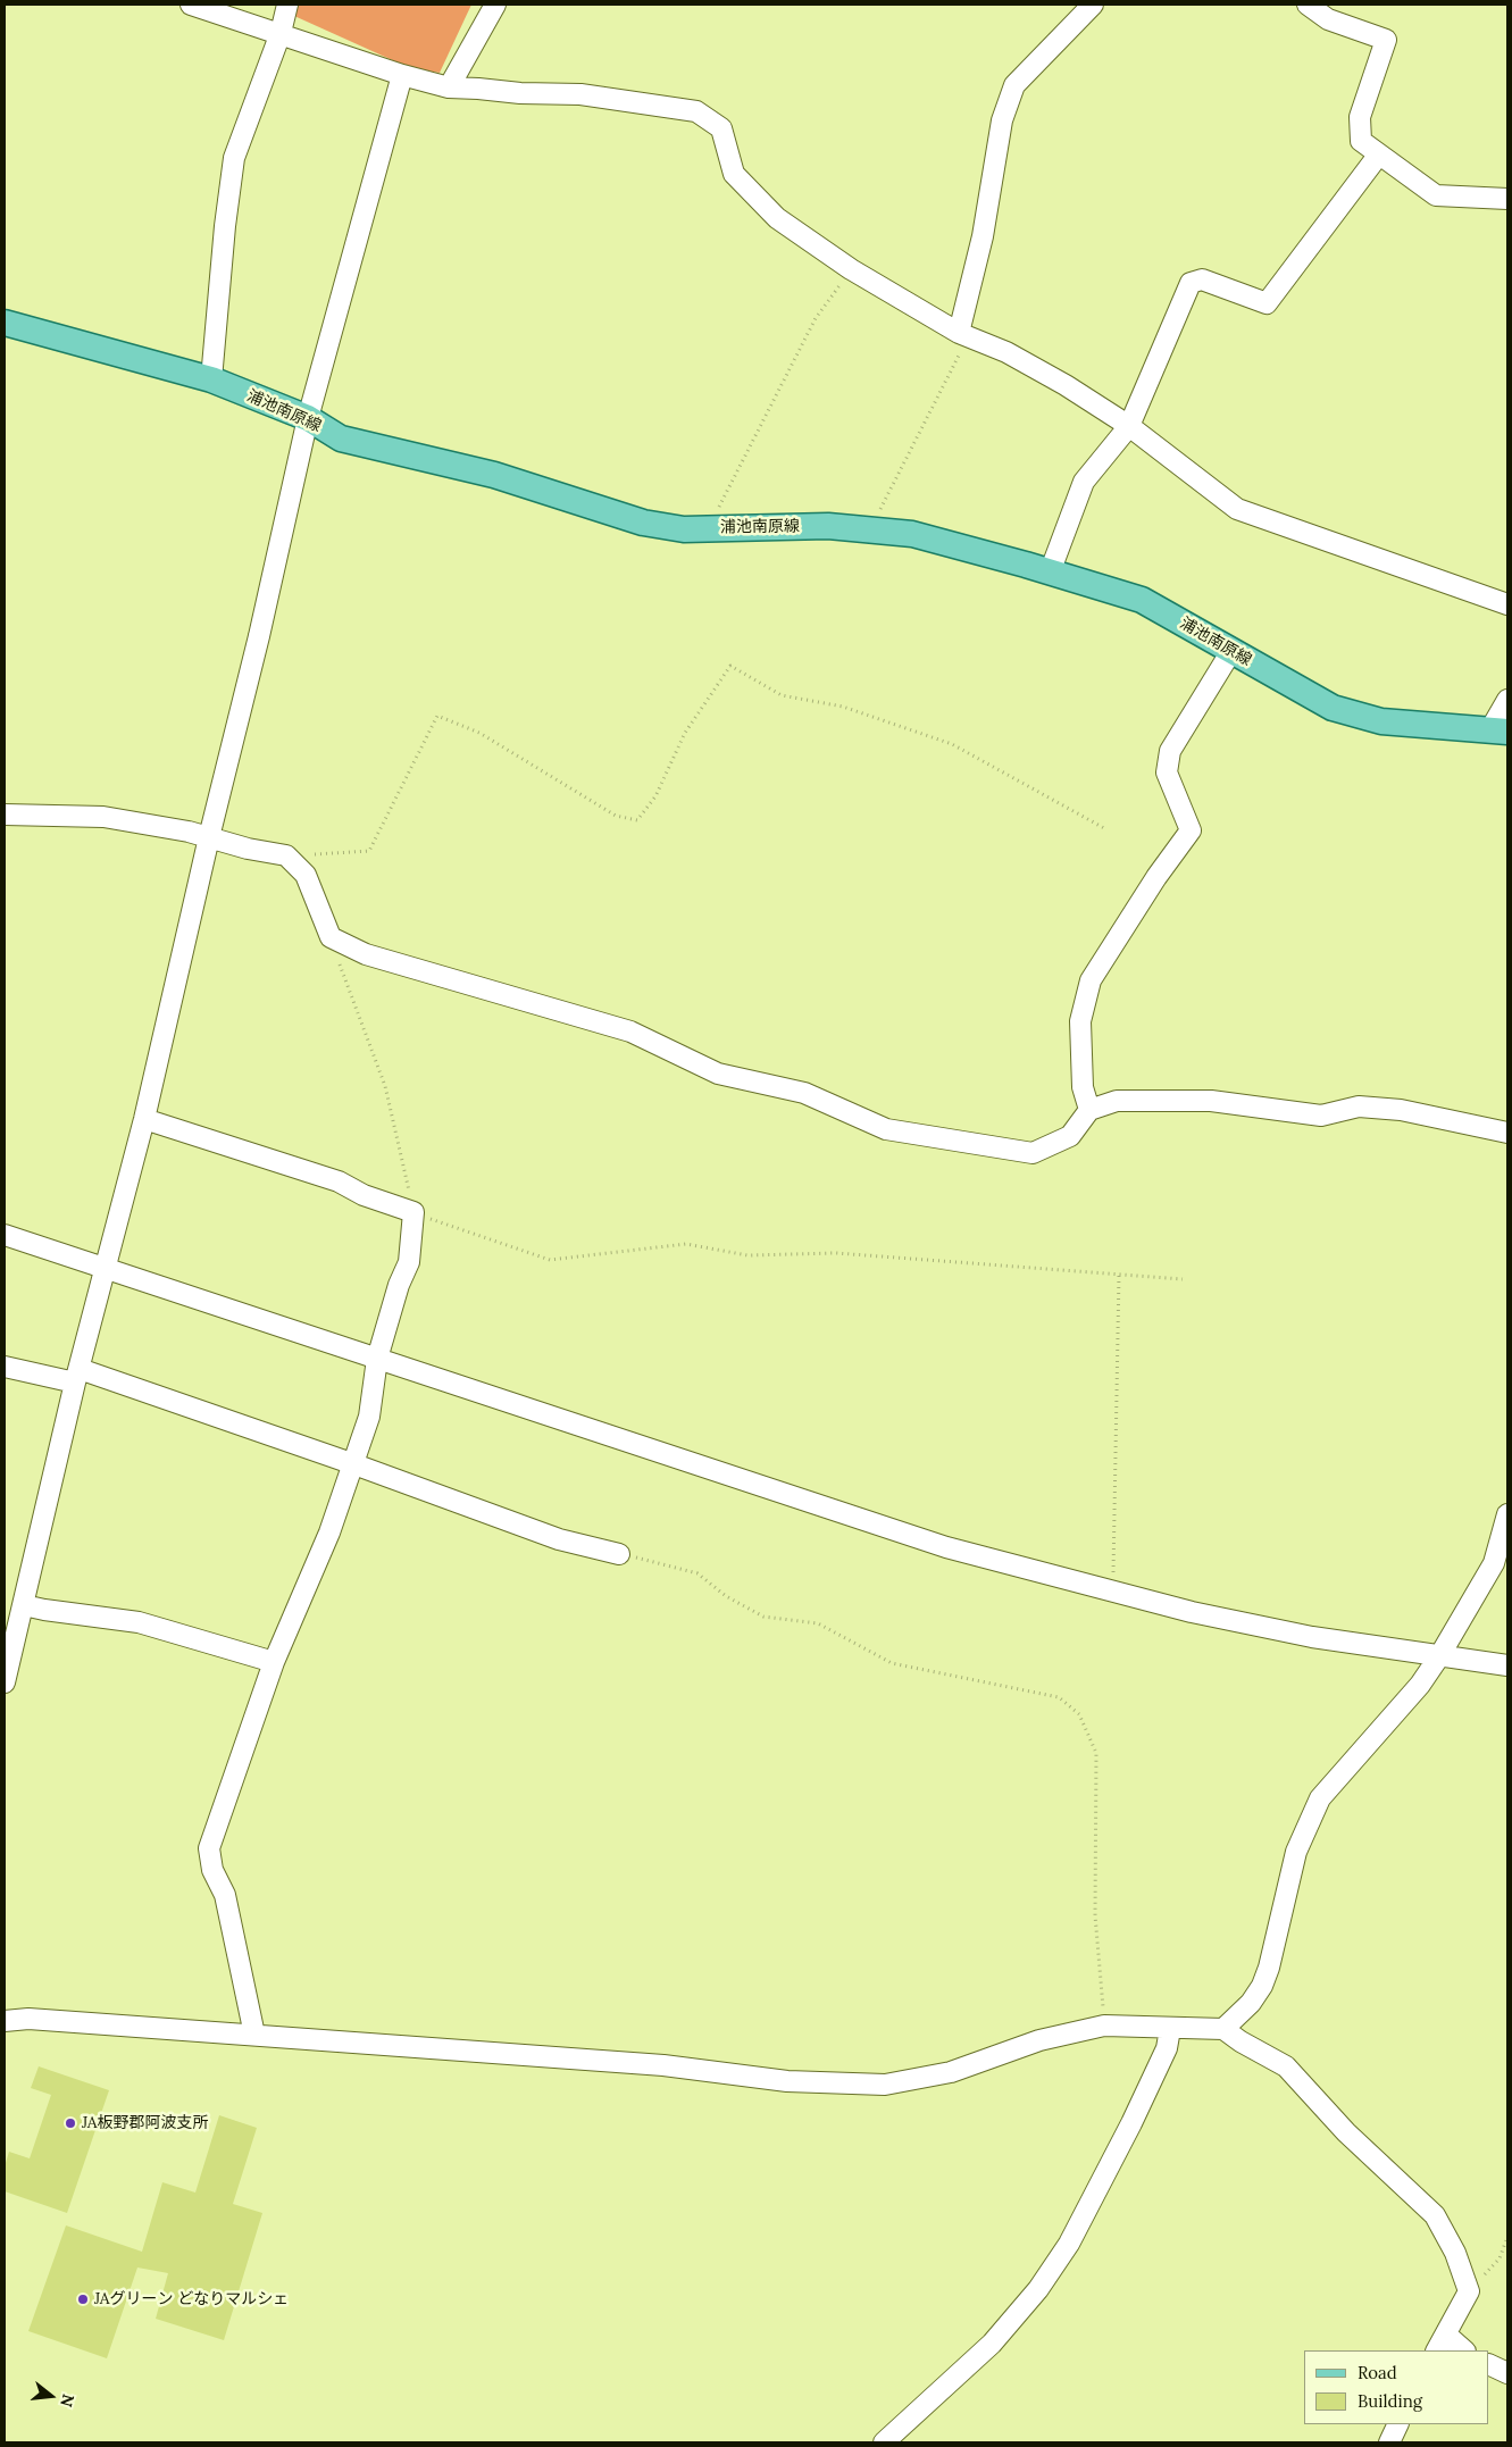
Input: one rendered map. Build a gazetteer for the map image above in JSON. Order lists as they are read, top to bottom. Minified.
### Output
{"streets":{"main road":["浦池南原線"]},"places":["JA板野郡阿波支所","JAグリーン どなりマルシェ"],"legend":["Road","Building"],"north":"right"}
